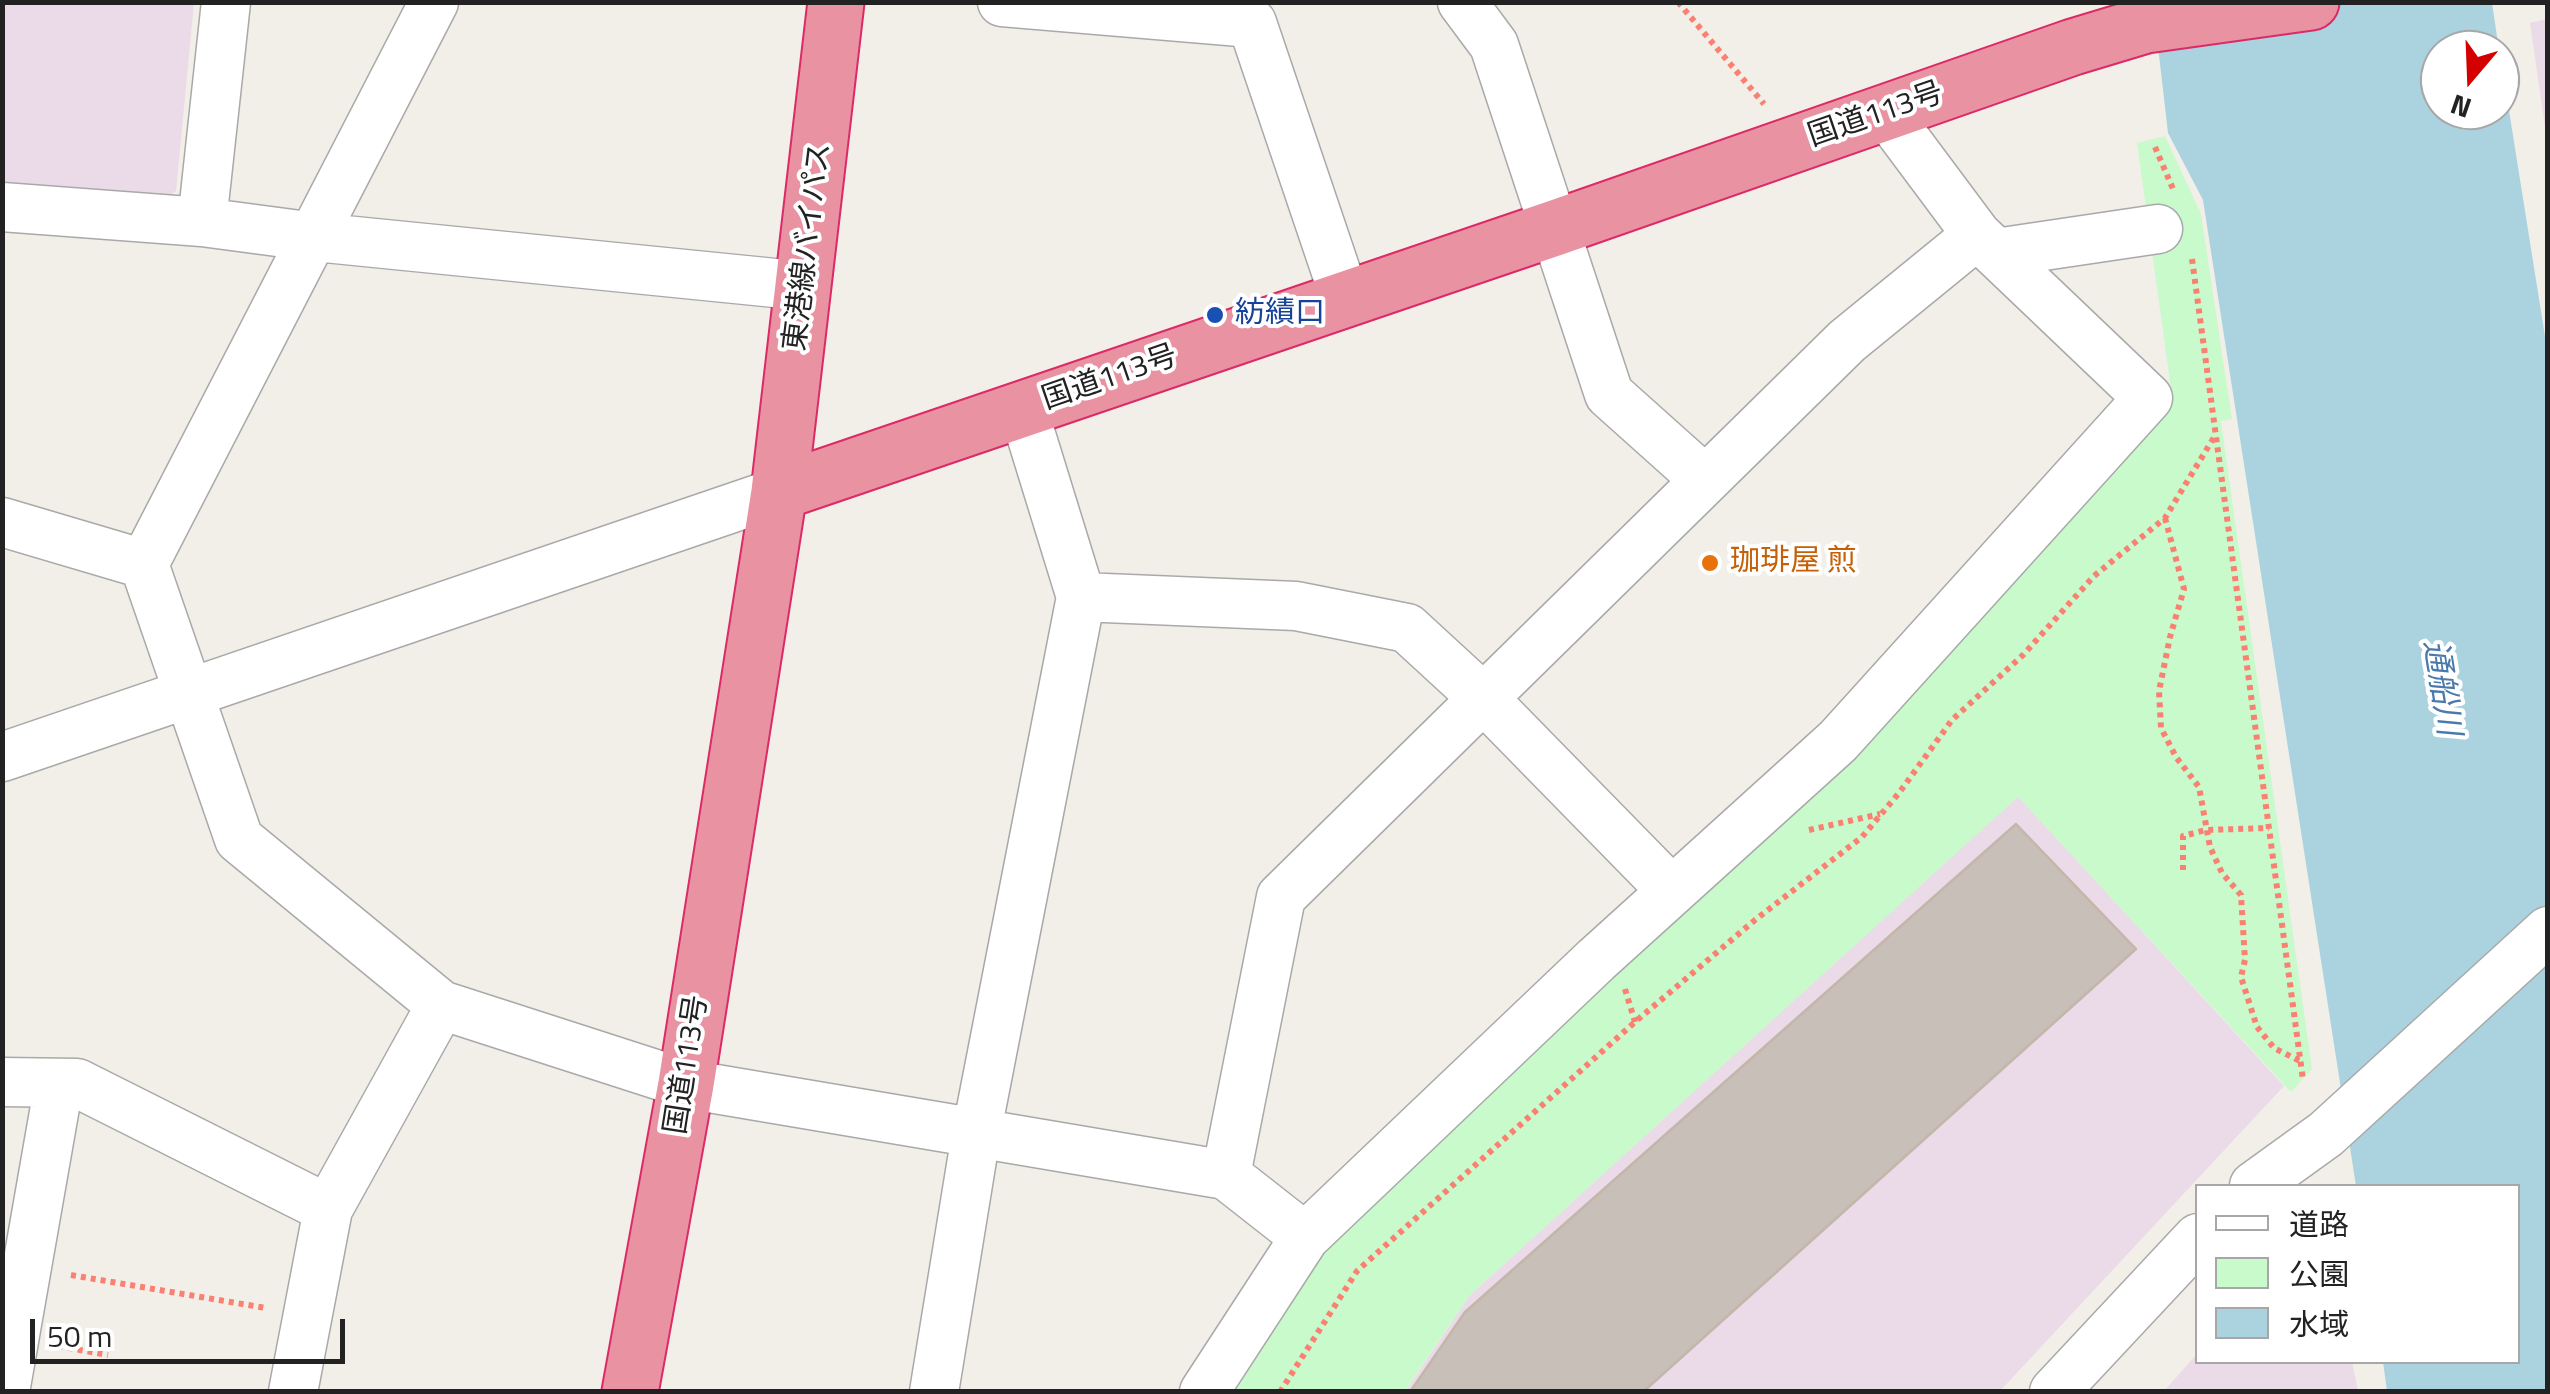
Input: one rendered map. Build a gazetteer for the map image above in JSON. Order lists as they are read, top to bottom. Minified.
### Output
{"streets":{"highway":["国道113号","東港線バイパス"]},"crossings":[["国道113号","東港線バイパス"]],"water":["通船川"],"places":["紡績口","珈琲屋 煎"],"legend":["道路","公園","水域"],"scale_bar":"50 m","north":"bottom"}
